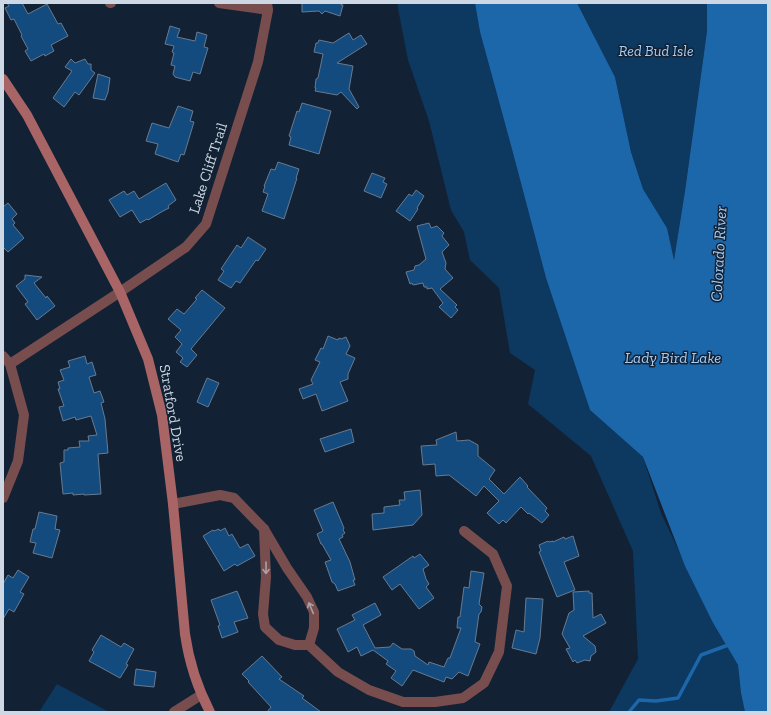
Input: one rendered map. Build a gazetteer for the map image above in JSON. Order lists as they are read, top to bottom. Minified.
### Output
{"streets":{"street":["Lake Cliff Trail","Stratford Drive"]},"crossings":[["Lake Cliff Trail","Stratford Drive"]],"water":["Colorado River","Lady Bird Lake"],"parks":["Red Bud Isle"]}
